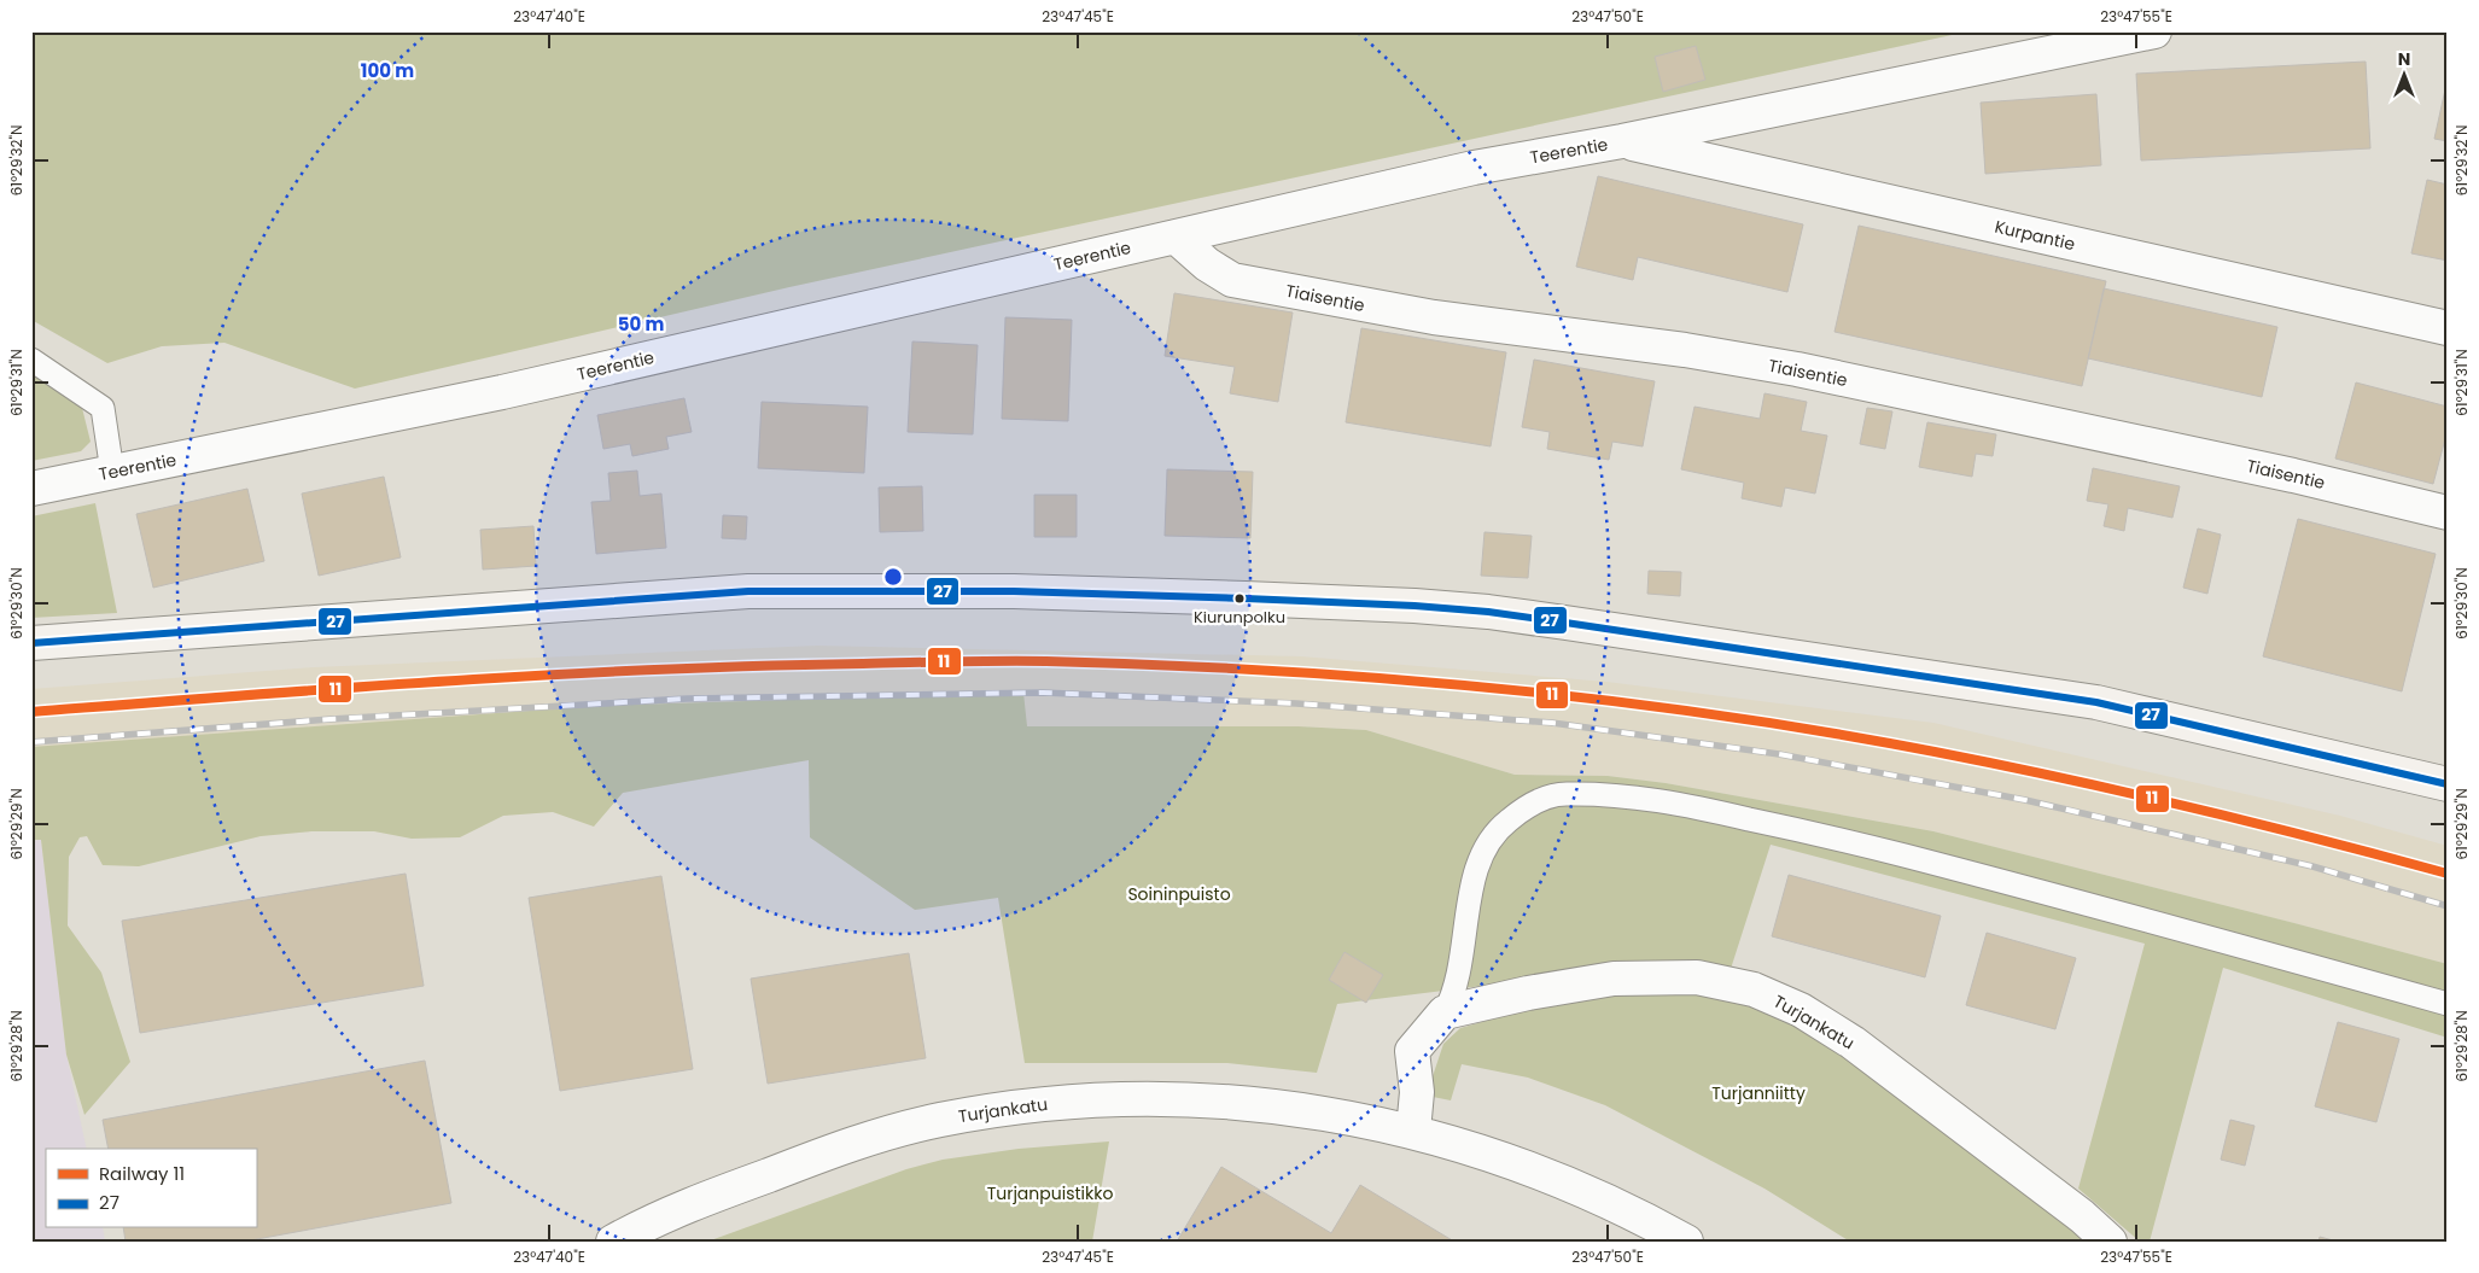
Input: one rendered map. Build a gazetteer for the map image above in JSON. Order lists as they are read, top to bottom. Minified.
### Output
{"streets":{"street":["Teerentie","Kurpantie","Tiaisentie","Turjankatu"]},"crossings":[["Teerentie","Kurpantie"],["Teerentie","Tiaisentie"]],"parks":["Soininpuisto","Turjanniitty","Turjanpuistikko"],"places":["Kiurunpolku"],"lines":["transit line 27","rail line 11"],"legend":["Railway 11","27"],"north":"top","coordinates":["23°47'40\"E","23°47'45\"E","23°47'50\"E","23°47'55\"E","61°29'32\"N","61°29'31\"N","61°29'30\"N","61°29'29\"N","61°29'28\"N"],"rings":["100 m","50 m"]}
